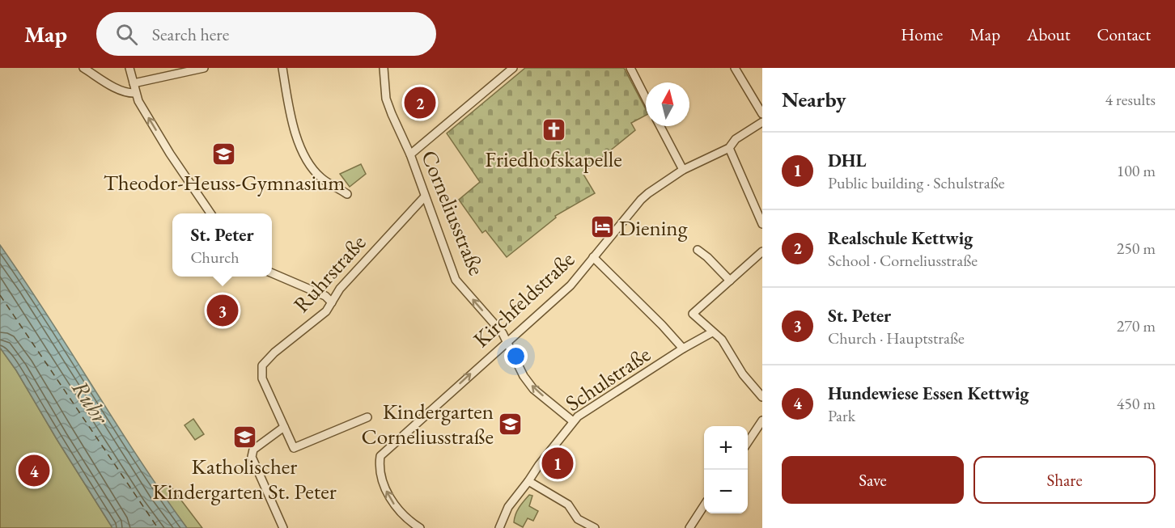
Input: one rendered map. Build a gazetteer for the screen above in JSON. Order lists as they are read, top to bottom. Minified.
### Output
{"streets":{"street":["Corneliusstraße","Ruhrstraße","Kirchfeldstraße","Schulstraße"]},"crossings":[["Corneliusstraße","Ruhrstraße"],["Corneliusstraße","Kirchfeldstraße"],["Corneliusstraße","Schulstraße"]],"one_way":["Corneliusstraße"],"water":["Ruhr"],"places":{"church":["Friedhofskapelle"],"school or university":["Theodor-Heuss-Gymnasium","Kindergarten Corneliusstraße","Katholischer Kindergarten St. Peter"],"hotel":["Diening"]},"north":"top","page":{"header":"Map","search":"Search here","nav":["Home","Map","About","Contact"],"heading":["Nearby","4 results"],"pins":["2","3","1","4"],"list":[{"mark":"1","name":"DHL","note":"Public building · Schulstraße","value":"100 m"},{"mark":"2","name":"Realschule Kettwig","note":"School · Corneliusstraße","value":"250 m"},{"mark":"3","name":"St. Peter","note":"Church · Hauptstraße","value":"270 m"},{"mark":"4","name":"Hundewiese Essen Kettwig","note":"Park","value":"450 m"}],"popup":["St. Peter","Church"],"map_buttons":["+","−"],"buttons":["Save","Share"]}}
